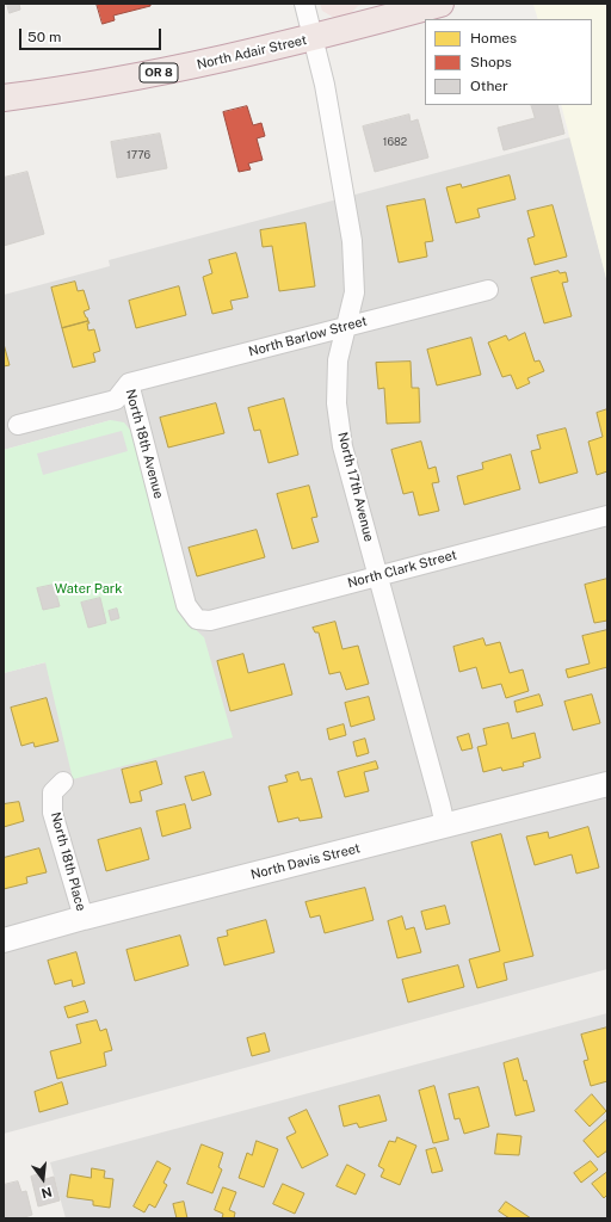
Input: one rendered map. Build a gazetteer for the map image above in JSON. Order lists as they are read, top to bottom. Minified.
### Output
{"streets":{"highway":["North Adair Street","OR 8"],"street":["North Barlow Street","North 18th Avenue","North 17th Avenue","North Clark Street","North 18th Place","North Davis Street"]},"crossings":[["North Adair Street","North 17th Avenue"],["North Barlow Street","North 18th Avenue"],["North Barlow Street","North 17th Avenue"],["North 18th Avenue","North Clark Street"],["North 17th Avenue","North Clark Street"],["North 17th Avenue","North Davis Street"],["North 18th Place","North Davis Street"]],"parks":["Water Park"],"house_numbers":["1682","1776"],"legend":["Homes","Shops","Other"],"scale_bar":"50 m","north":"bottom"}
